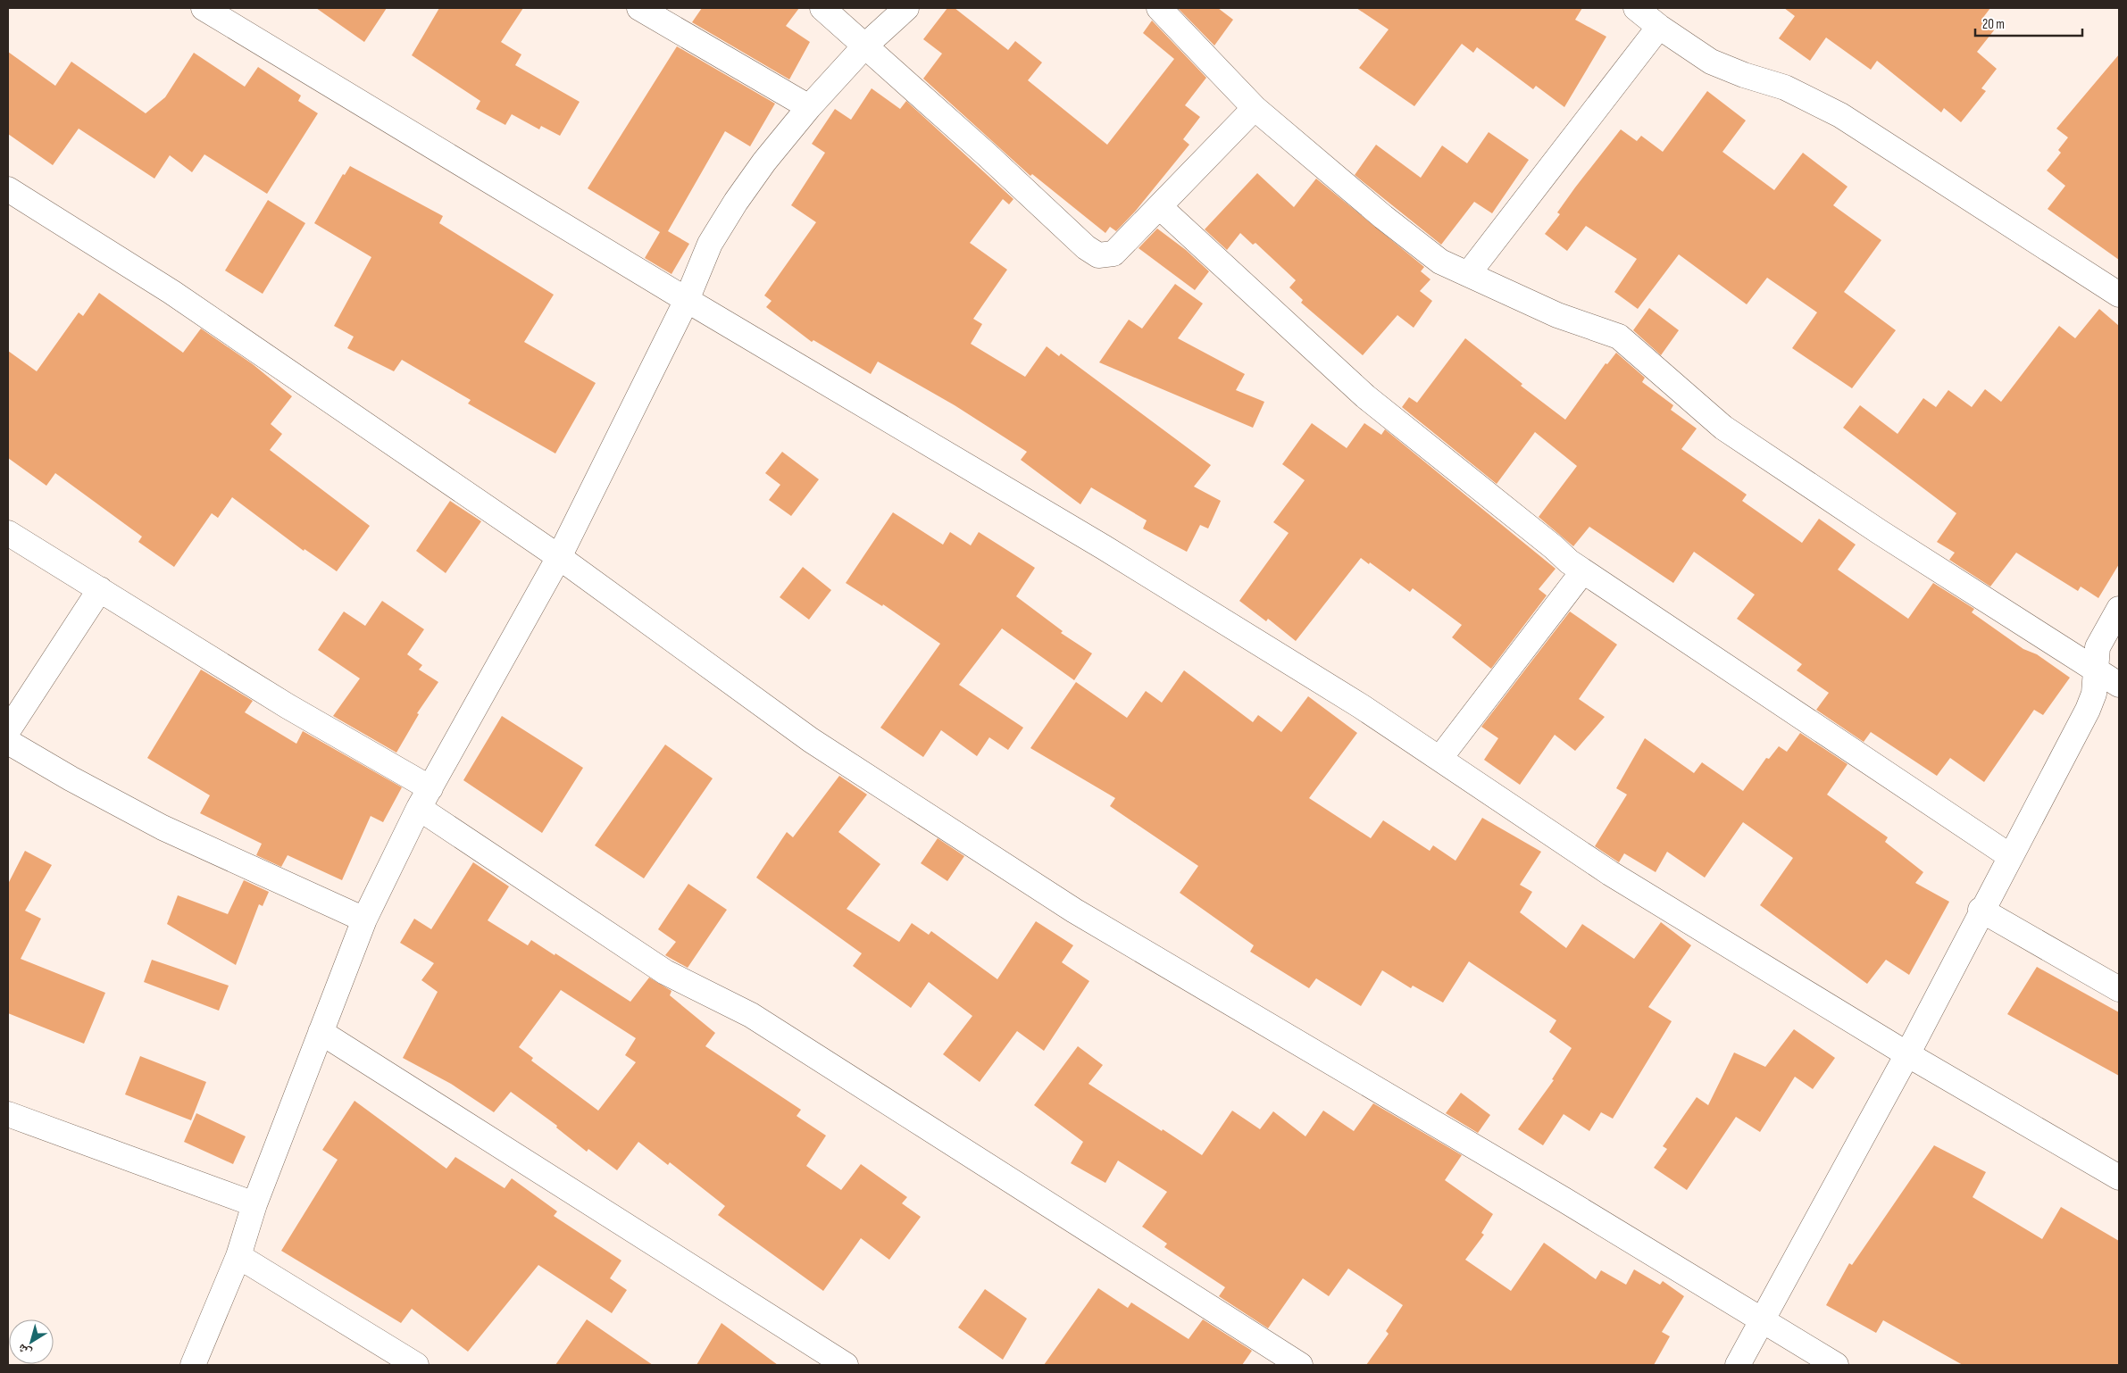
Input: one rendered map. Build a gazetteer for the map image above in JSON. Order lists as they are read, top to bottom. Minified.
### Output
{"scale_bar":"20 m","north":"bottom left"}
